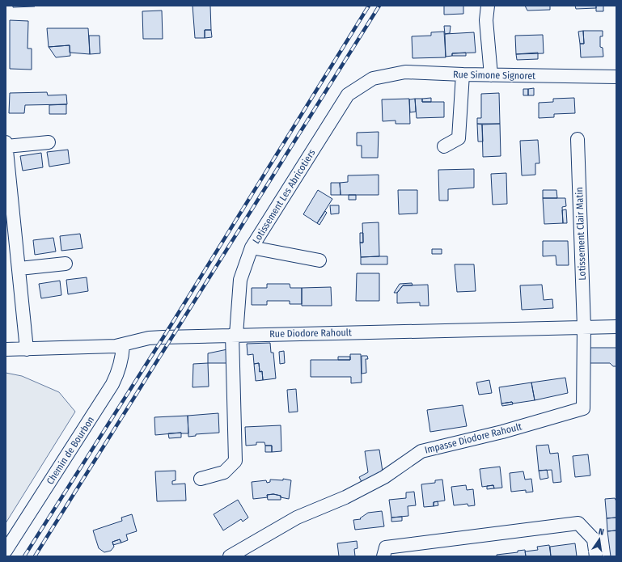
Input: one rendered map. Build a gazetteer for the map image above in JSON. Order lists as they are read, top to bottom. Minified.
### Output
{"streets":{"street":["Rue Simone Signoret","Lotissement Les Abricotiers","Lotissement Clair Matin","Rue Diodore Rahoult","Impasse Diodore Rahoult","Chemin de Bourbon"]},"crossings":[["Rue Simone Signoret","Lotissement Les Abricotiers"],["Lotissement Les Abricotiers","Rue Diodore Rahoult"],["Lotissement Clair Matin","Rue Diodore Rahoult"],["Lotissement Clair Matin","Impasse Diodore Rahoult"],["Rue Diodore Rahoult","Impasse Diodore Rahoult"],["Rue Diodore Rahoult","Chemin de Bourbon"]],"north":"top"}
